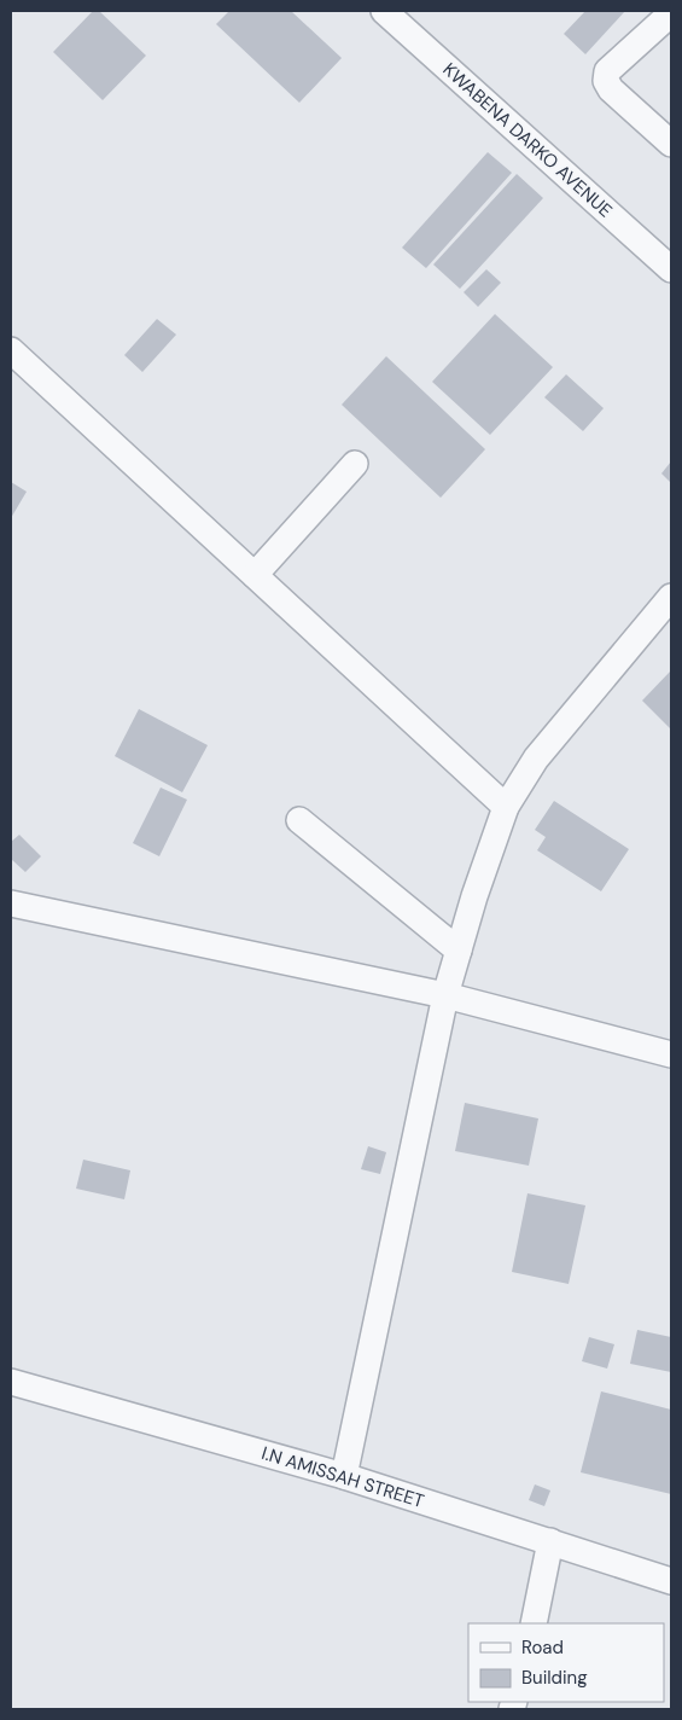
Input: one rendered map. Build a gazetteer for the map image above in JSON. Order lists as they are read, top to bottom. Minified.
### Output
{"streets":{"street":["KWABENA DARKO AVENUE","I.N AMISSAH STREET"]},"legend":["Road","Building"]}
